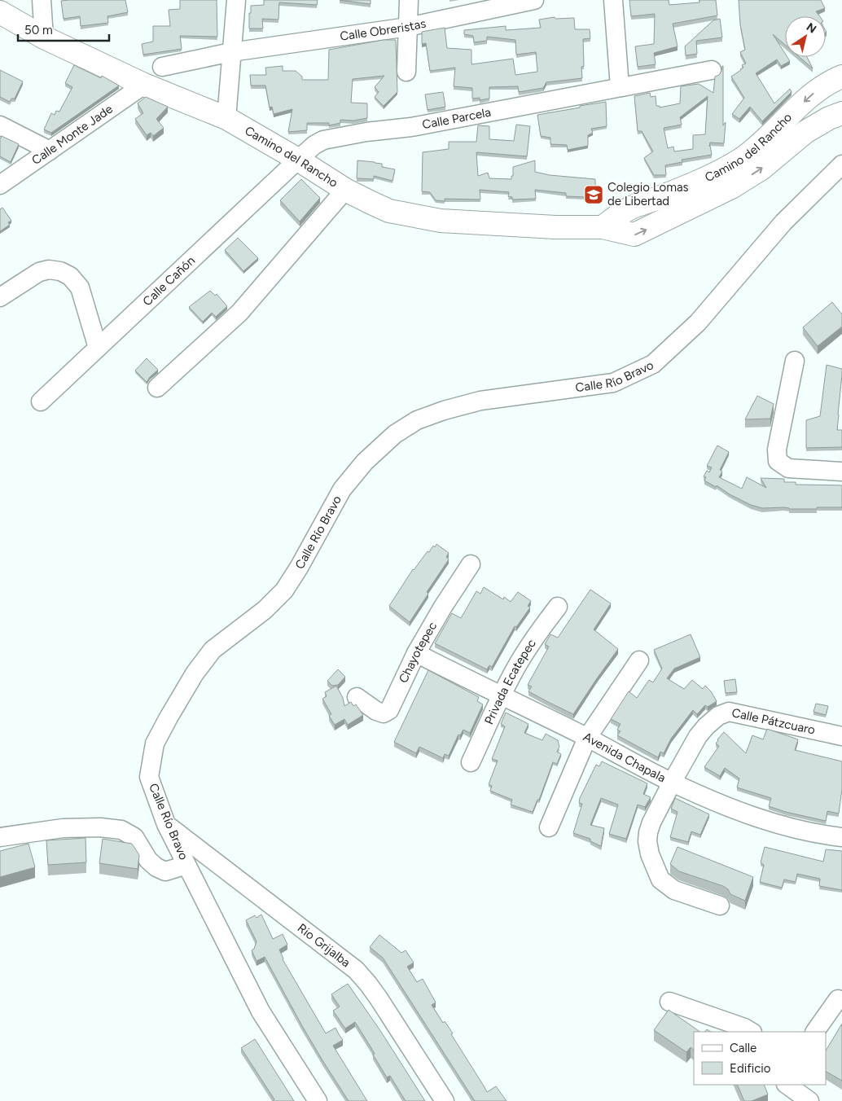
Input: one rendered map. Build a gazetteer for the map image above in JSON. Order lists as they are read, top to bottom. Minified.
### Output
{"streets":{"main road":["Camino del Rancho"],"street":["Calle Obreristas","Calle Parcela","Calle Monte Jade","Calle Cañón","Calle Río Bravo","Chayotepec","Privada Ecatepec","Calle Pátzcuaro","Avenida Chapala","Rio Grijalba"]},"crossings":[["Calle Parcela","Camino del Rancho"],["Calle Parcela","Calle Cañón"],["Calle Monte Jade","Camino del Rancho"],["Camino del Rancho","Calle Cañón"],["Calle Río Bravo","Rio Grijalba"],["Chayotepec","Avenida Chapala"],["Privada Ecatepec","Avenida Chapala"],["Calle Pátzcuaro","Avenida Chapala"]],"places":{"school or university":["Colegio Lomas de Libertad"]},"legend":["Calle","Edificio"],"scale_bar":"50 m","north":"top right"}
